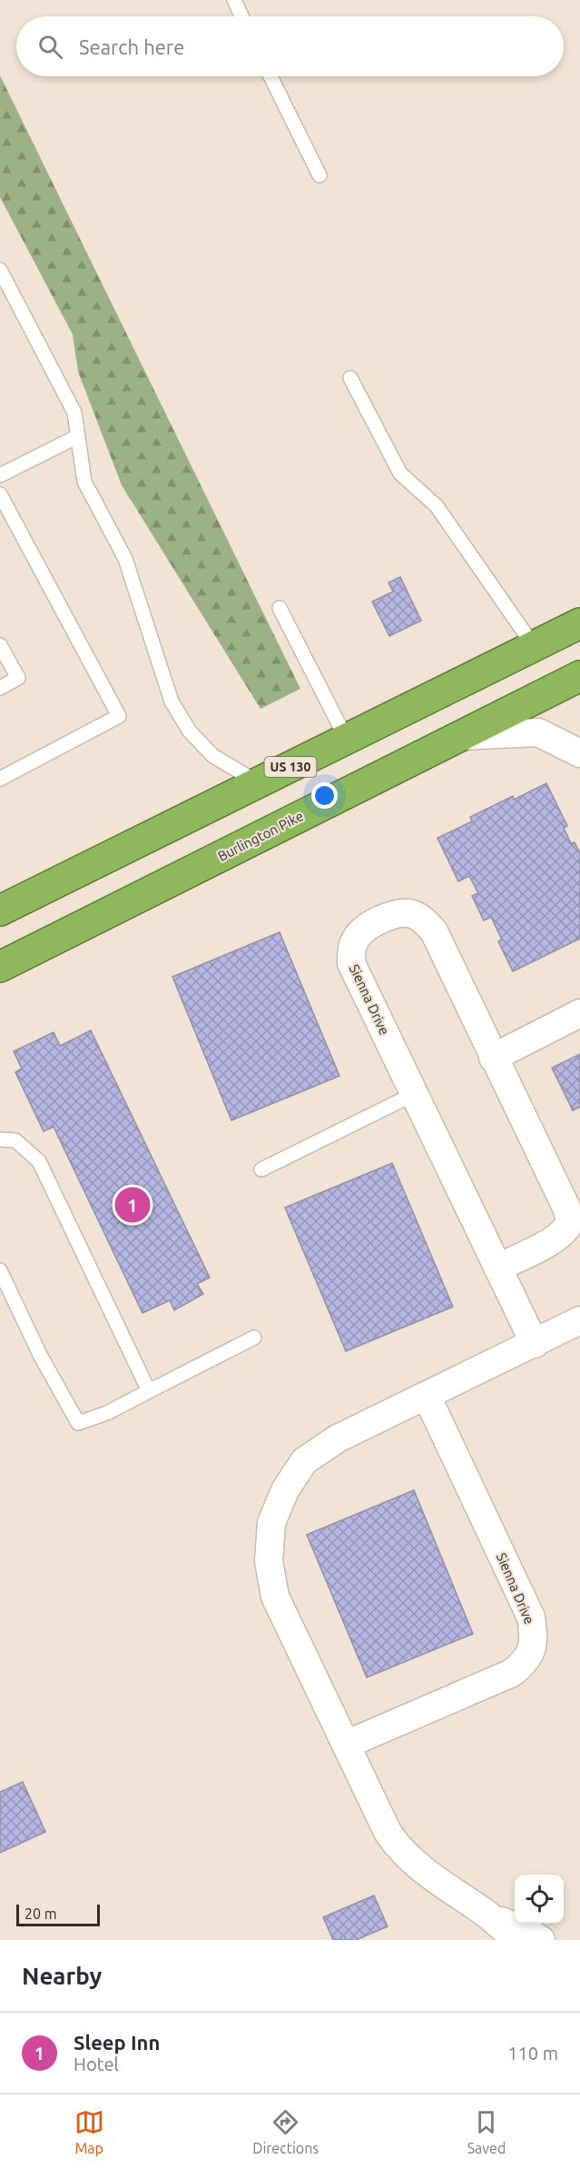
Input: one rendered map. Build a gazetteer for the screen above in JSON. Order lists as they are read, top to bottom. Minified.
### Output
{"streets":{"highway":["US 130","Burlington Pike"],"street":["Sienna Drive"]},"scale_bar":"20 m","page":{"search":"Search here","pins":"1","scale":"20 m","heading":"Nearby","list":[{"mark":"1","name":"Sleep Inn","note":"Hotel","value":"110 m"}],"nav":["Map","Directions","Saved"]}}
